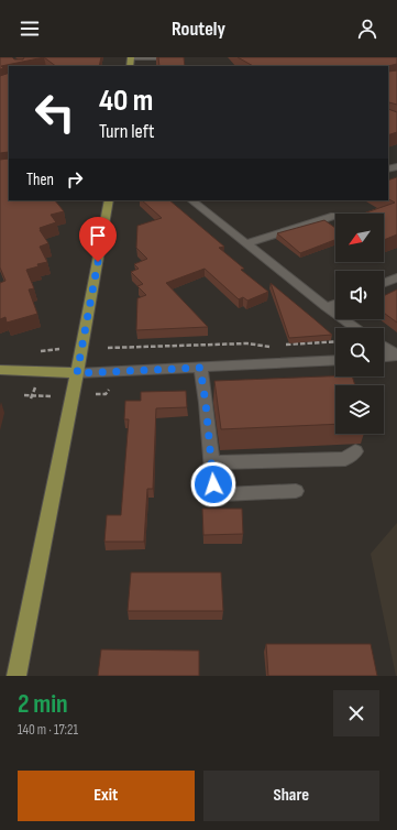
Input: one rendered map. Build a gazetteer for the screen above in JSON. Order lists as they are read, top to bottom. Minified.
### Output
{"north":"bottom left","page":{"header":"Routely","turn":["40 m","Turn left"],"then":"Then","heading":["2 min","140 m · 17:21"],"buttons":["Exit","Share"]}}
